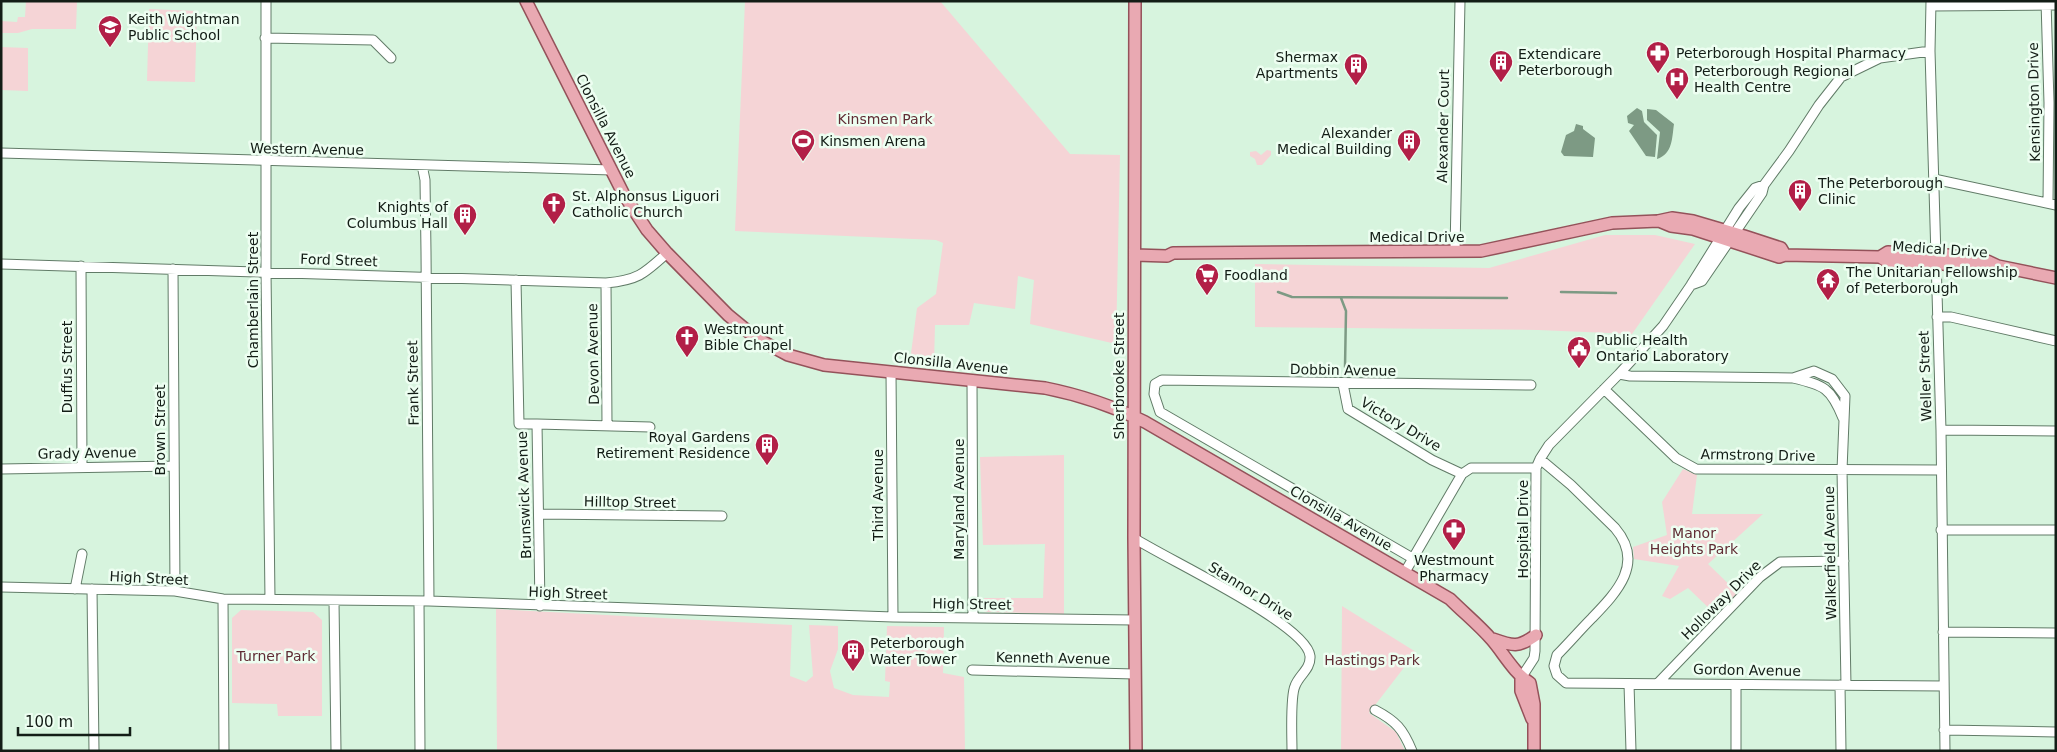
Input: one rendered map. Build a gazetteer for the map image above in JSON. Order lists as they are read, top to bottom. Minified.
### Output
{"streets":{"main road":["Clonsilla Avenue","Medical Drive","Sherbrooke Street"],"street":["Kensington Drive","Alexander Court","Western Avenue","Ford Street","Chamberlain Street","Devon Avenue","Duffus Street","Dobbin Avenue","Weller Street","Frank Street","Victory Drive","Brown Street","Grady Avenue","Armstrong Drive","Brunswick Avenue","Third Avenue","Maryland Avenue","Hilltop Street","Hospital Drive","Walkerfield Avenue","High Street","Stannor Drive","Holloway Drive","Kenneth Avenue","Gordon Avenue"]},"crossings":[["Clonsilla Avenue","Western Avenue"],["Clonsilla Avenue","Ford Street"],["Clonsilla Avenue","Dobbin Avenue"],["Clonsilla Avenue","Sherbrooke Street"],["Clonsilla Avenue","Third Avenue"],["Clonsilla Avenue","Maryland Avenue"],["Clonsilla Avenue","Hospital Drive"],["Alexander Court","Medical Drive"],["Western Avenue","Chamberlain Street"],["Western Avenue","Frank Street"],["Medical Drive","Sherbrooke Street"],["Medical Drive","Weller Street"],["Ford Street","Chamberlain Street"],["Ford Street","Devon Avenue"],["Ford Street","Duffus Street"],["Ford Street","Frank Street"],["Ford Street","Brown Street"],["Ford Street","Brunswick Avenue"],["Chamberlain Street","High Street"],["Duffus Street","Grady Avenue"],["Dobbin Avenue","Victory Drive"],["Sherbrooke Street","High Street"],["Sherbrooke Street","Stannor Drive"],["Sherbrooke Street","Kenneth Avenue"],["Weller Street","Armstrong Drive"],["Weller Street","Gordon Avenue"],["Frank Street","High Street"],["Brown Street","Grady Avenue"],["Brown Street","High Street"],["Armstrong Drive","Walkerfield Avenue"],["Brunswick Avenue","Hilltop Street"],["Brunswick Avenue","High Street"],["Third Avenue","High Street"],["Maryland Avenue","High Street"],["Hospital Drive","Gordon Avenue"],["Walkerfield Avenue","Holloway Drive"],["Walkerfield Avenue","Gordon Avenue"],["Holloway Drive","Gordon Avenue"]],"parks":["Kinsmen Park","Manor Heights Park","Turner Park","Hastings Park"],"places":{"school or university":["Keith Wightman Public School"],"pharmacy":["Peterborough Hospital Pharmacy","Westmount Pharmacy"],"building":["Extendicare Peterborough","Shermax Apartments","Alexander Medical Building","The Peterborough Clinic","Knights of Columbus Hall","Royal Gardens Retirement Residence","Peterborough Water Tower"],"hospital":["Peterborough Regional Health Centre"],"sports":["Kinsmen Arena"],"church":["St. Alphonsus Liguori Catholic Church","Westmount Bible Chapel"],"supermarket":["Foodland"],"temple":["The Unitarian Fellowship of Peterborough"],"public building":["Public Health Ontario Laboratory"]},"scale_bar":"100 m"}
